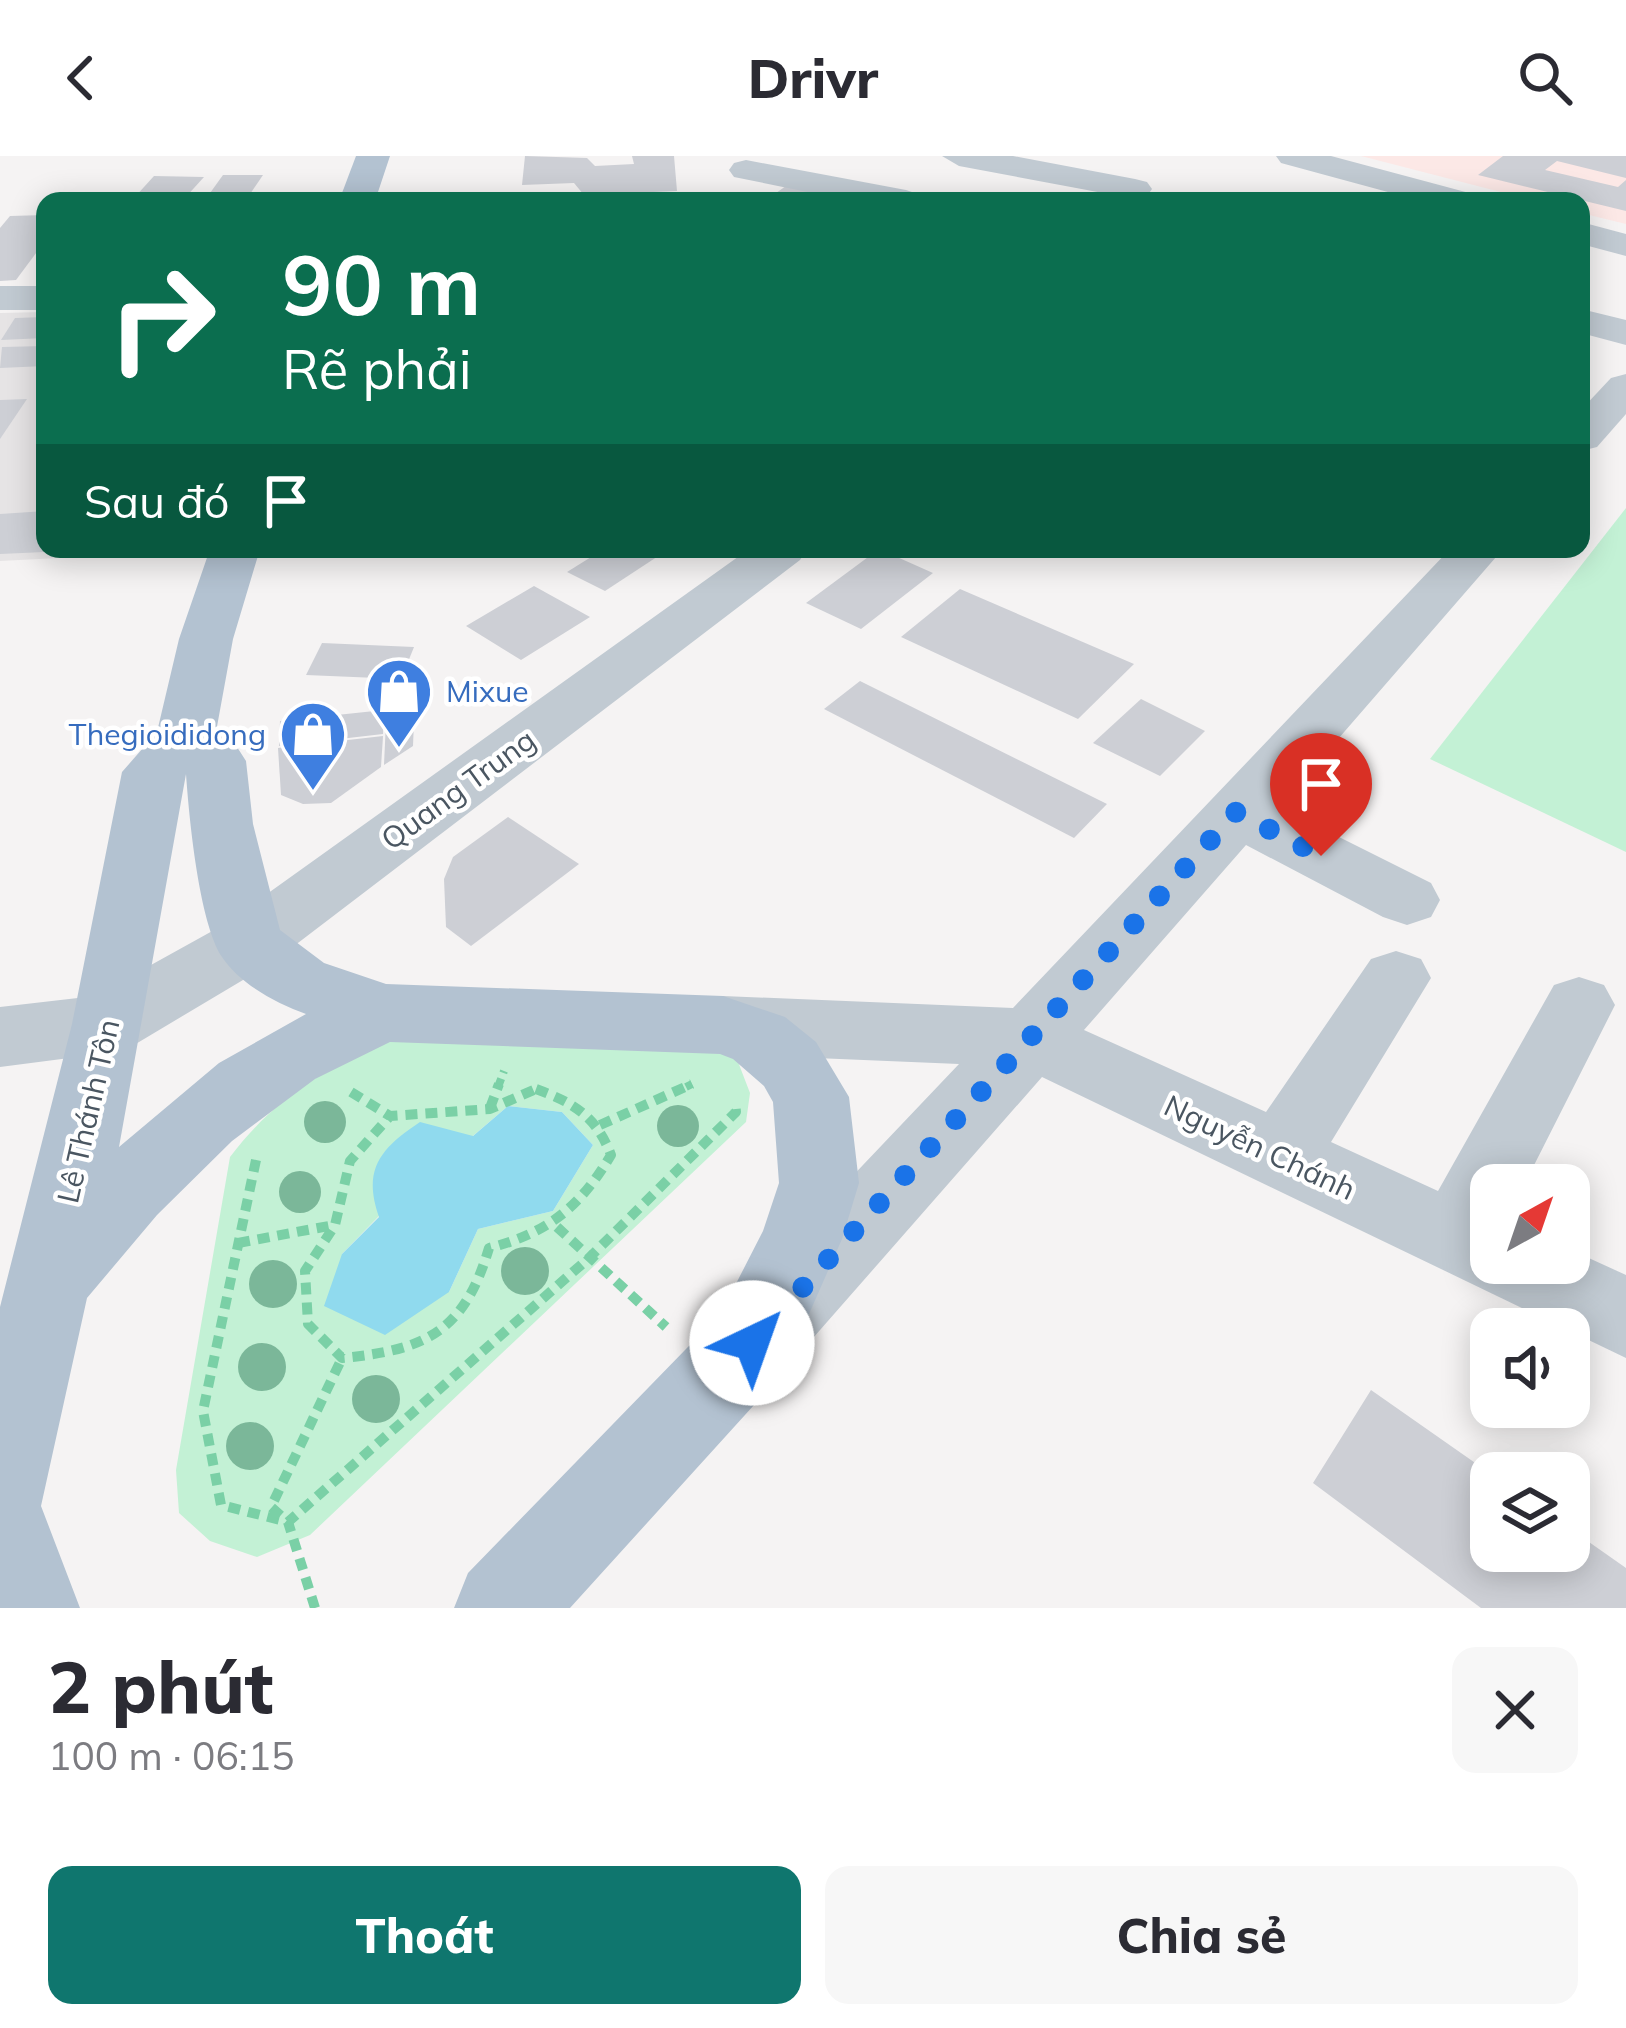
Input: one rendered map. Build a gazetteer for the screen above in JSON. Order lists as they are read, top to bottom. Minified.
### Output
{"streets":{"main road":["Lê Thánh Tôn"],"street":["Quang Trung","Nguyễn Chánh"]},"crossings":[["Quang Trung","Lê Thánh Tôn"]],"places":{"shop":["Mixue","Thegioididong"]},"north":"top right","page":{"header":"Drivr","turn":["90 m","Rẽ phải"],"then":"Sau đó","heading":["2 phút","100 m · 06:15"],"buttons":["Thoát","Chia sẻ"]}}
